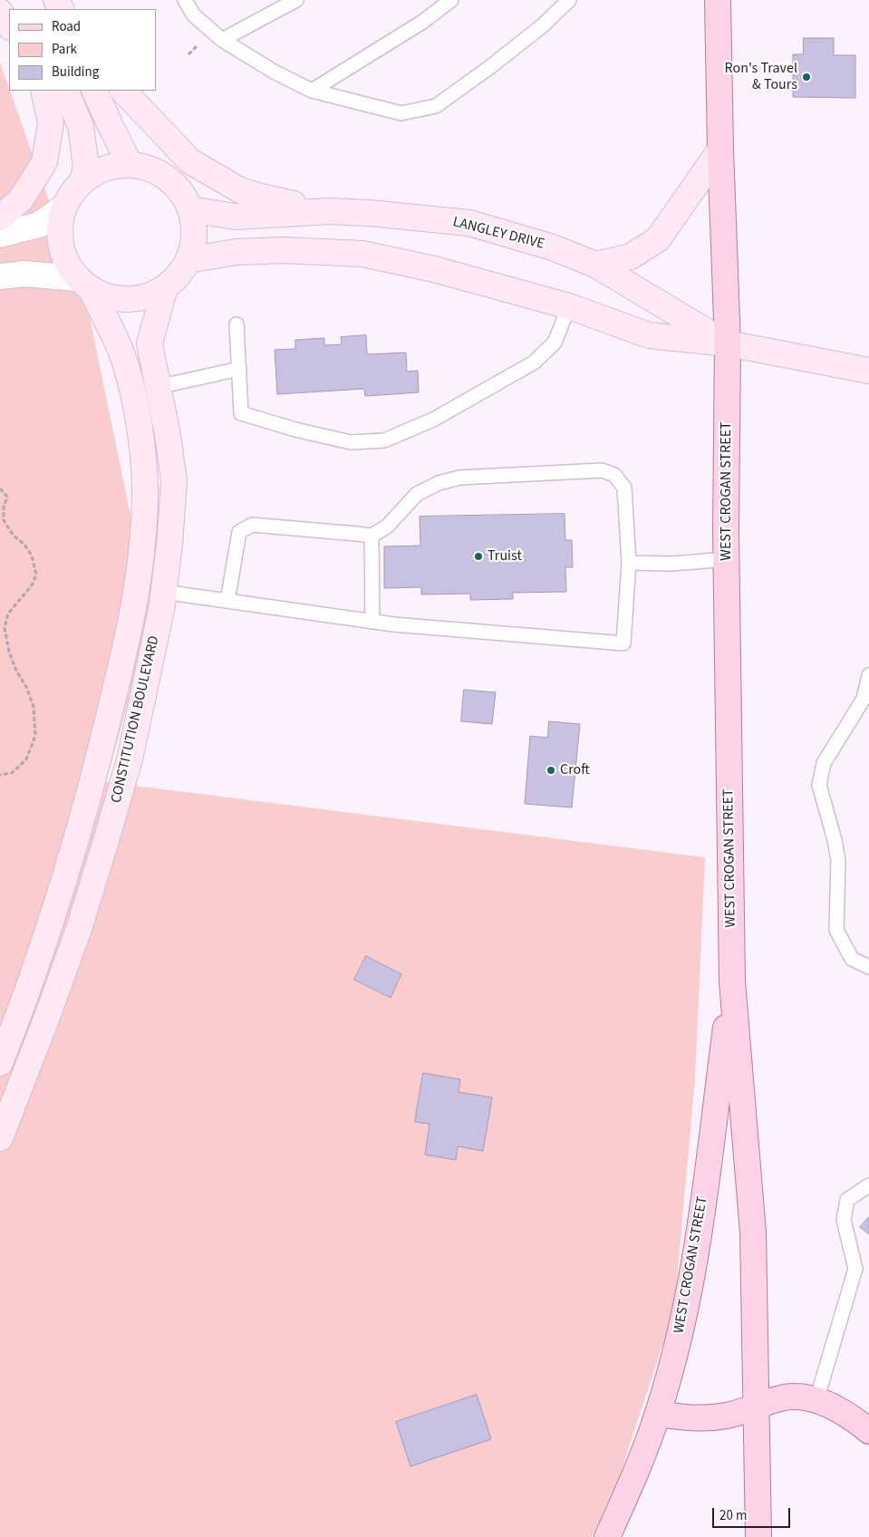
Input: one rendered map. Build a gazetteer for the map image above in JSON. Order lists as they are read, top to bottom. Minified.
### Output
{"streets":{"main road":["WEST CROGAN STREET"],"street":["LANGLEY DRIVE","CONSTITUTION BOULEVARD"]},"crossings":[["LANGLEY DRIVE","WEST CROGAN STREET"],["LANGLEY DRIVE","CONSTITUTION BOULEVARD"]],"places":["Ron's Travel & Tours","Truist","Croft"],"legend":["Road","Park","Building"],"scale_bar":"20 m"}
